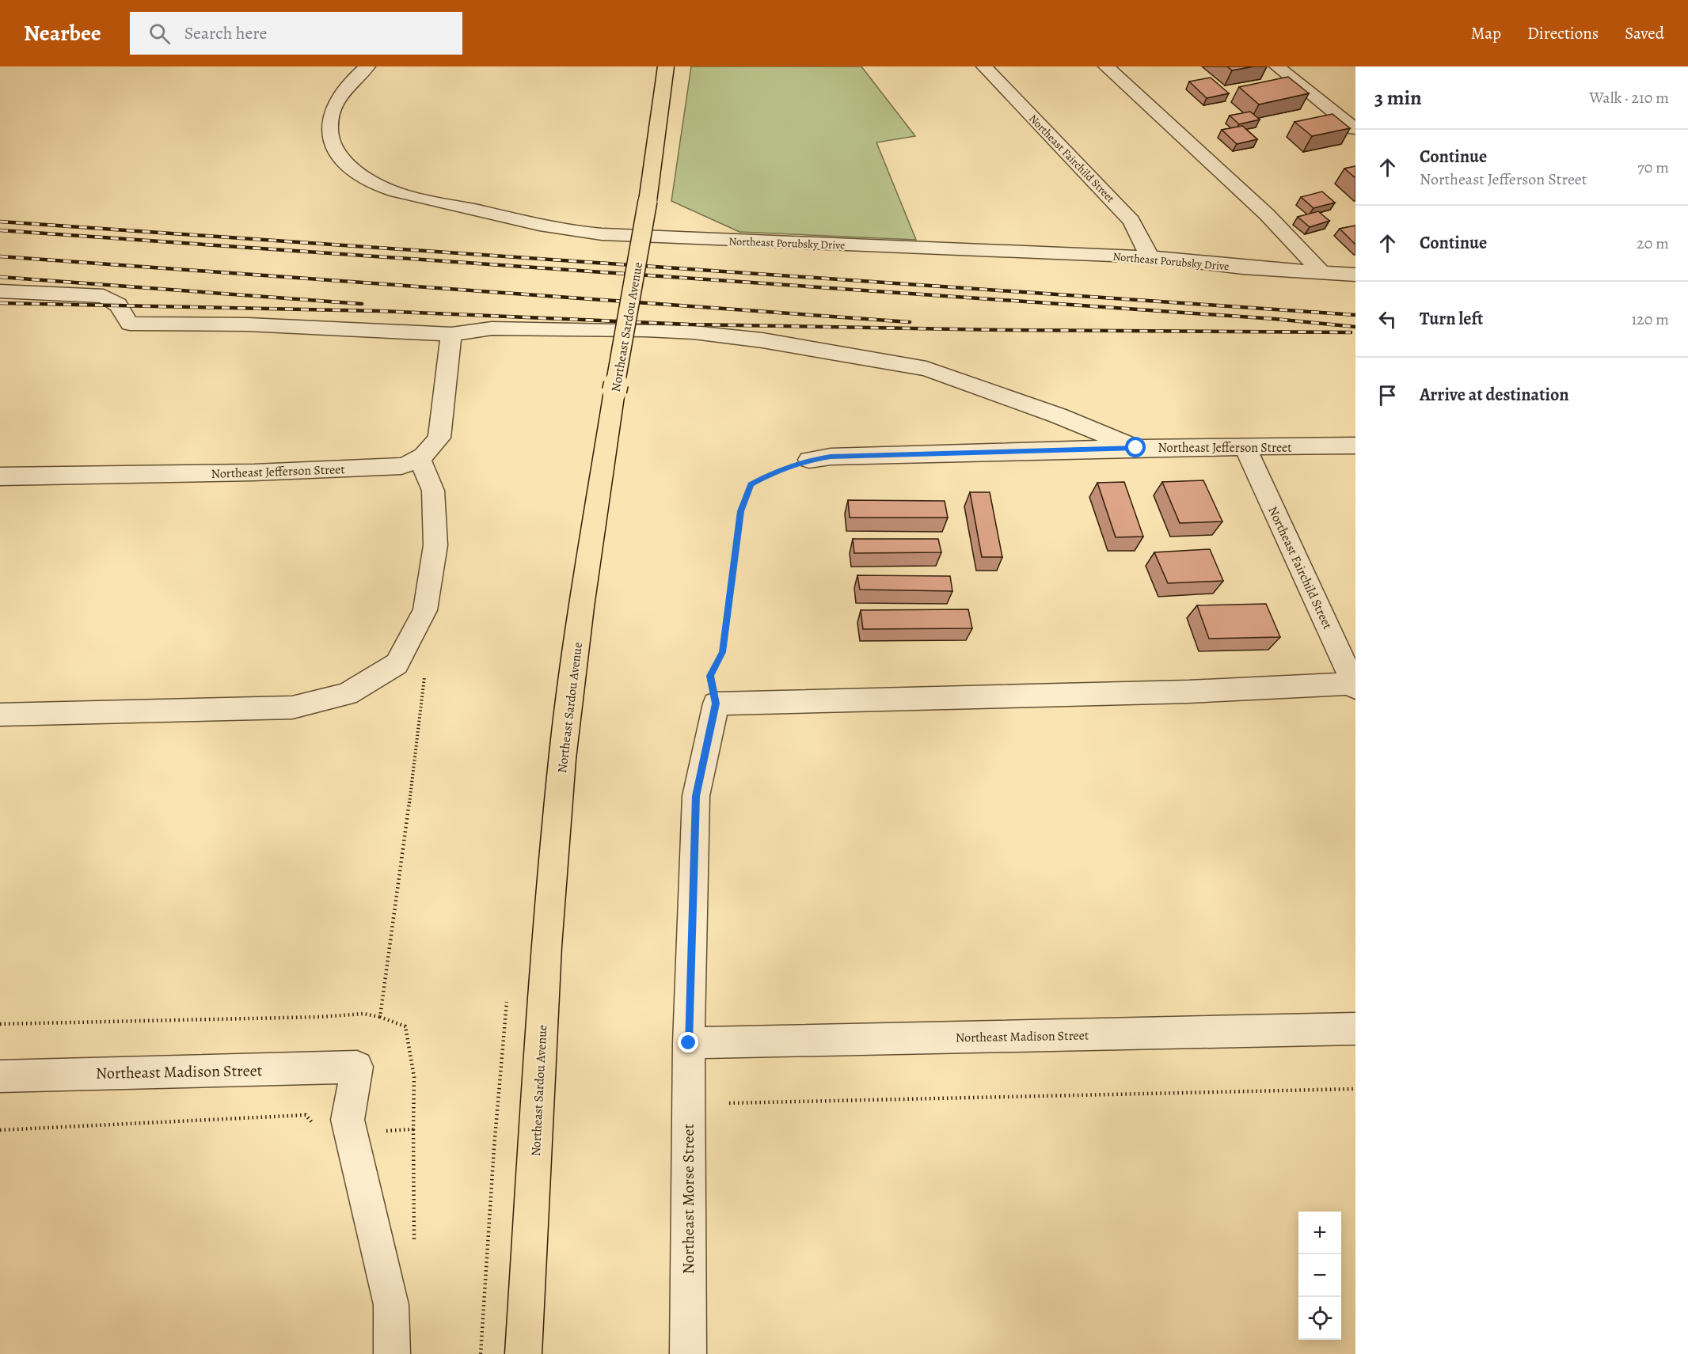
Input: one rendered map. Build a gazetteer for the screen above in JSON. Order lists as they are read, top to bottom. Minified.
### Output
{"streets":{"main road":["Northeast Sardou Avenue"],"street":["Northeast Fairchild Street","Northeast Porubsky Drive","Northeast Jefferson Street","Northeast Madison Street","Northeast Morse Street"]},"crossings":[["Northeast Fairchild Street","Northeast Porubsky Drive"],["Northeast Fairchild Street","Northeast Jefferson Street"],["Northeast Madison Street","Northeast Morse Street"]],"page":{"header":"Nearbee","search":"Search here","nav":["Map","Directions","Saved"],"heading":["3 min","Walk · 210 m"],"list":[["Continue","Northeast Jefferson Street","70 m"],["Continue","20 m"],["Turn left","120 m"],"Arrive at destination"],"map_buttons":["+","−"]}}
